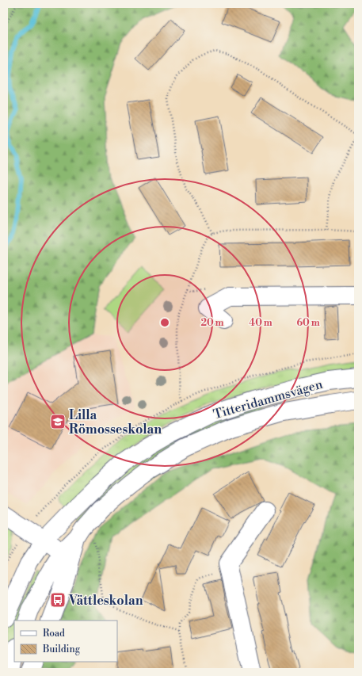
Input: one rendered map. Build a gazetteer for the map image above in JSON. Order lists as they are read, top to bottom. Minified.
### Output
{"streets":{"street":["Titteridammsvägen"]},"places":{"school or university":["Lilla Römosseskolan"],"bus stop":["Vättleskolan"]},"legend":["Road","Building"],"rings":["20 m","40 m","60 m"]}
